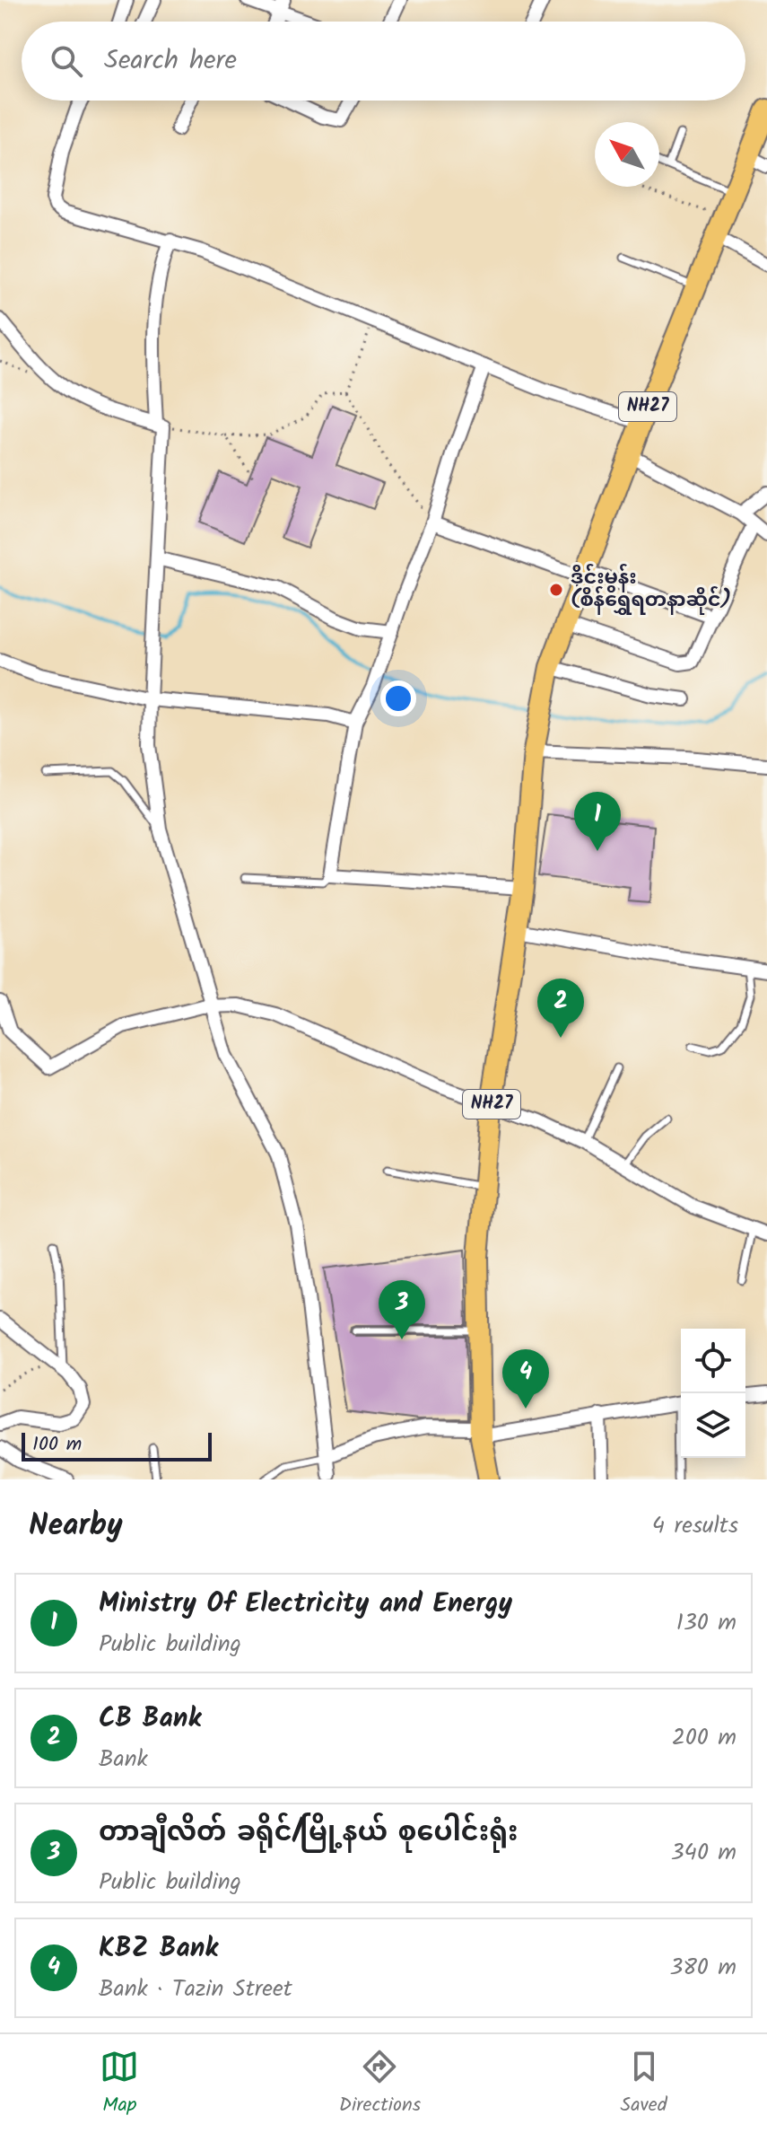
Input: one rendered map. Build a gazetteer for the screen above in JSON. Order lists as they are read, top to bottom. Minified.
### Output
{"streets":{"main road":["NH27"]},"places":["ဒိုင်းမွန်း (စိန်ရွှေရတနာဆိုင်)"],"scale_bar":"100 m","north":"top left","page":{"search":"Search here","pins":["1","2","3","4"],"scale":"100 m","heading":["Nearby","4 results"],"list":[{"mark":"1","name":"Ministry Of Electricity and Energy","note":"Public building","value":"130 m"},{"mark":"2","name":"CB Bank","note":"Bank","value":"200 m"},{"mark":"3","name":"တာချီလိတ် ခရိုင်/မြို့နယ် စုပေါင်းရုံး","note":"Public building","value":"340 m"},{"mark":"4","name":"KBZ Bank","note":"Bank · Tazin Street","value":"380 m"}],"nav":["Map","Directions","Saved"]}}
